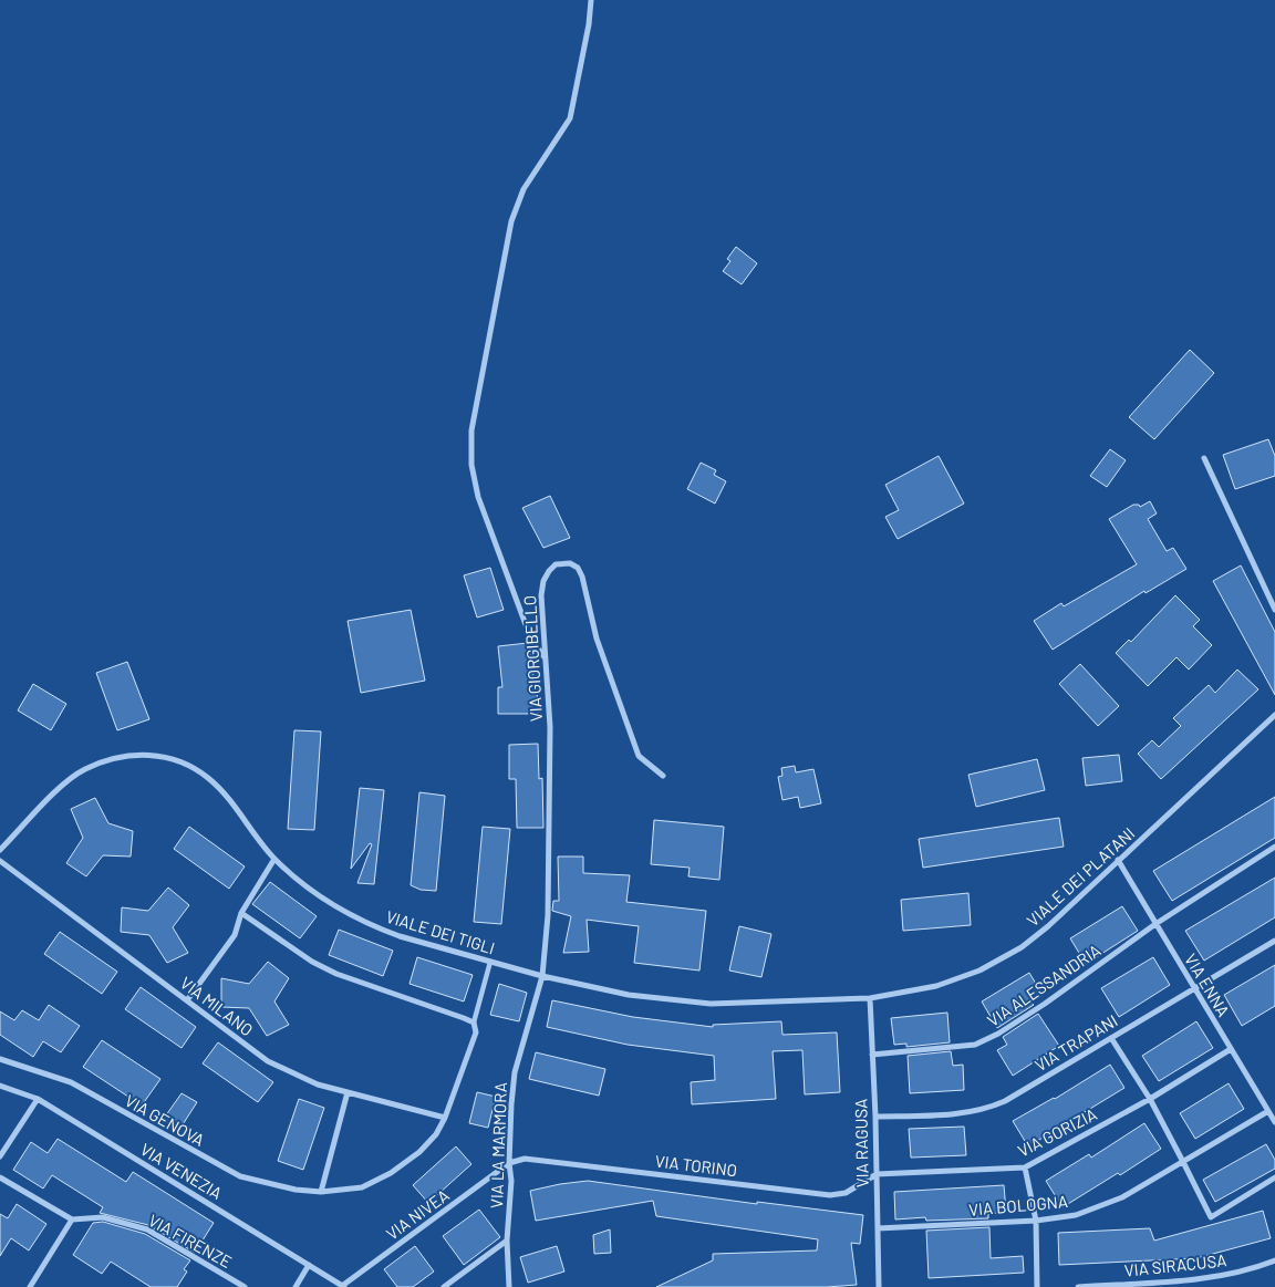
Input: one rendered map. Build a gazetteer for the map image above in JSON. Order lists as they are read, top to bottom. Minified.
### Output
{"streets":{"street":["VIA GIORGIBELLO","VIALE DEI PLATANI","VIALE DEI TIGLI","VIA ALESSANDRIA","VIA ENNA","VIA MILANO","VIA TRAPANI","VIA GENOVA","VIA GORIZIA","VIA RAGUSA","VIA LA MARMORA","VIA TORINO","VIA VENEZIA","VIA BOLOGNA","VIA NIVEA","VIA FIRENZE","VIA SIRACUSA"]},"crossings":[["VIA GIORGIBELLO","VIALE DEI TIGLI"],["VIA GIORGIBELLO","VIA LA MARMORA"],["VIALE DEI PLATANI","VIALE DEI TIGLI"],["VIALE DEI PLATANI","VIA ENNA"],["VIALE DEI PLATANI","VIA RAGUSA"],["VIALE DEI TIGLI","VIA RAGUSA"],["VIALE DEI TIGLI","VIA LA MARMORA"],["VIA ALESSANDRIA","VIA ENNA"],["VIA ALESSANDRIA","VIA RAGUSA"],["VIA ENNA","VIA TRAPANI"],["VIA ENNA","VIA GORIZIA"],["VIA ENNA","VIA BOLOGNA"],["VIA MILANO","VIA GENOVA"],["VIA TRAPANI","VIA RAGUSA"],["VIA GORIZIA","VIA RAGUSA"],["VIA GORIZIA","VIA TORINO"],["VIA RAGUSA","VIA TORINO"],["VIA RAGUSA","VIA BOLOGNA"],["VIA LA MARMORA","VIA TORINO"],["VIA LA MARMORA","VIA NIVEA"],["VIA TORINO","VIA NIVEA"],["VIA VENEZIA","VIA NIVEA"]]}
